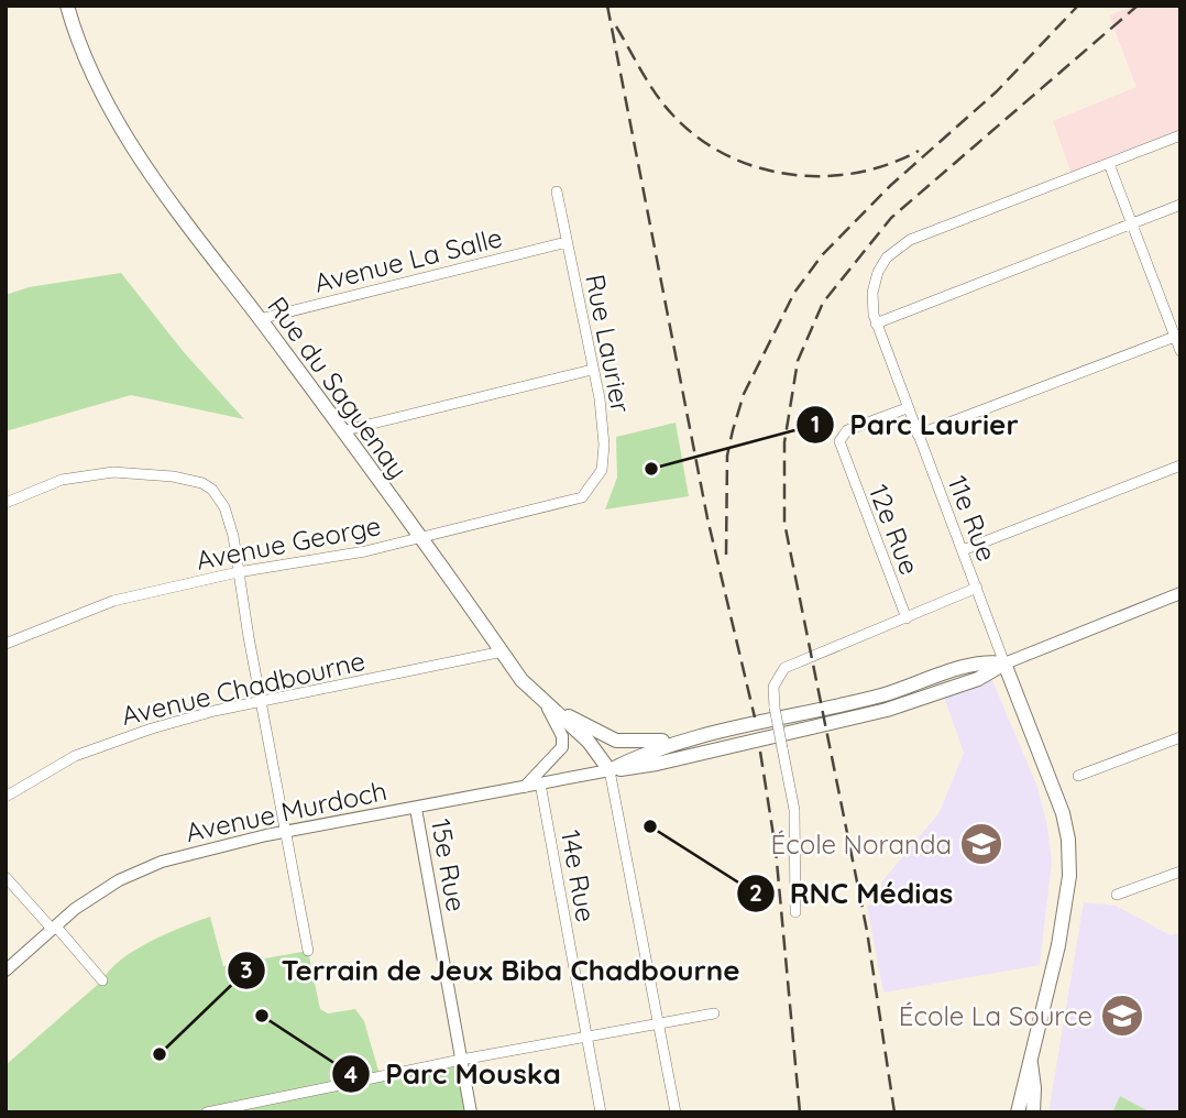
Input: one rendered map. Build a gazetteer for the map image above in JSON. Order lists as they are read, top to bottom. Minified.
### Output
{"streets":{"main road":["Rue du Saguenay","Avenue Murdoch"],"street":["Avenue La Salle","Rue Laurier","11e Rue","12e Rue","Avenue George","Avenue Chadbourne","15e Rue","14e Rue"]},"crossings":[["Avenue La Salle","Rue Laurier"],["Avenue La Salle","Rue du Saguenay"],["Rue Laurier","Avenue George"],["Rue du Saguenay","Avenue George"],["Rue du Saguenay","Avenue Chadbourne"],["Rue du Saguenay","Avenue Murdoch"],["11e Rue","12e Rue"],["11e Rue","Avenue Murdoch"],["Avenue Murdoch","15e Rue"],["Avenue Murdoch","14e Rue"]],"places":{"other":["Parc Laurier","RNC Médias","Parc Mouska","Terrain de Jeux Biba Chadbourne"],"school or university":["École Noranda","École La Source"]}}
